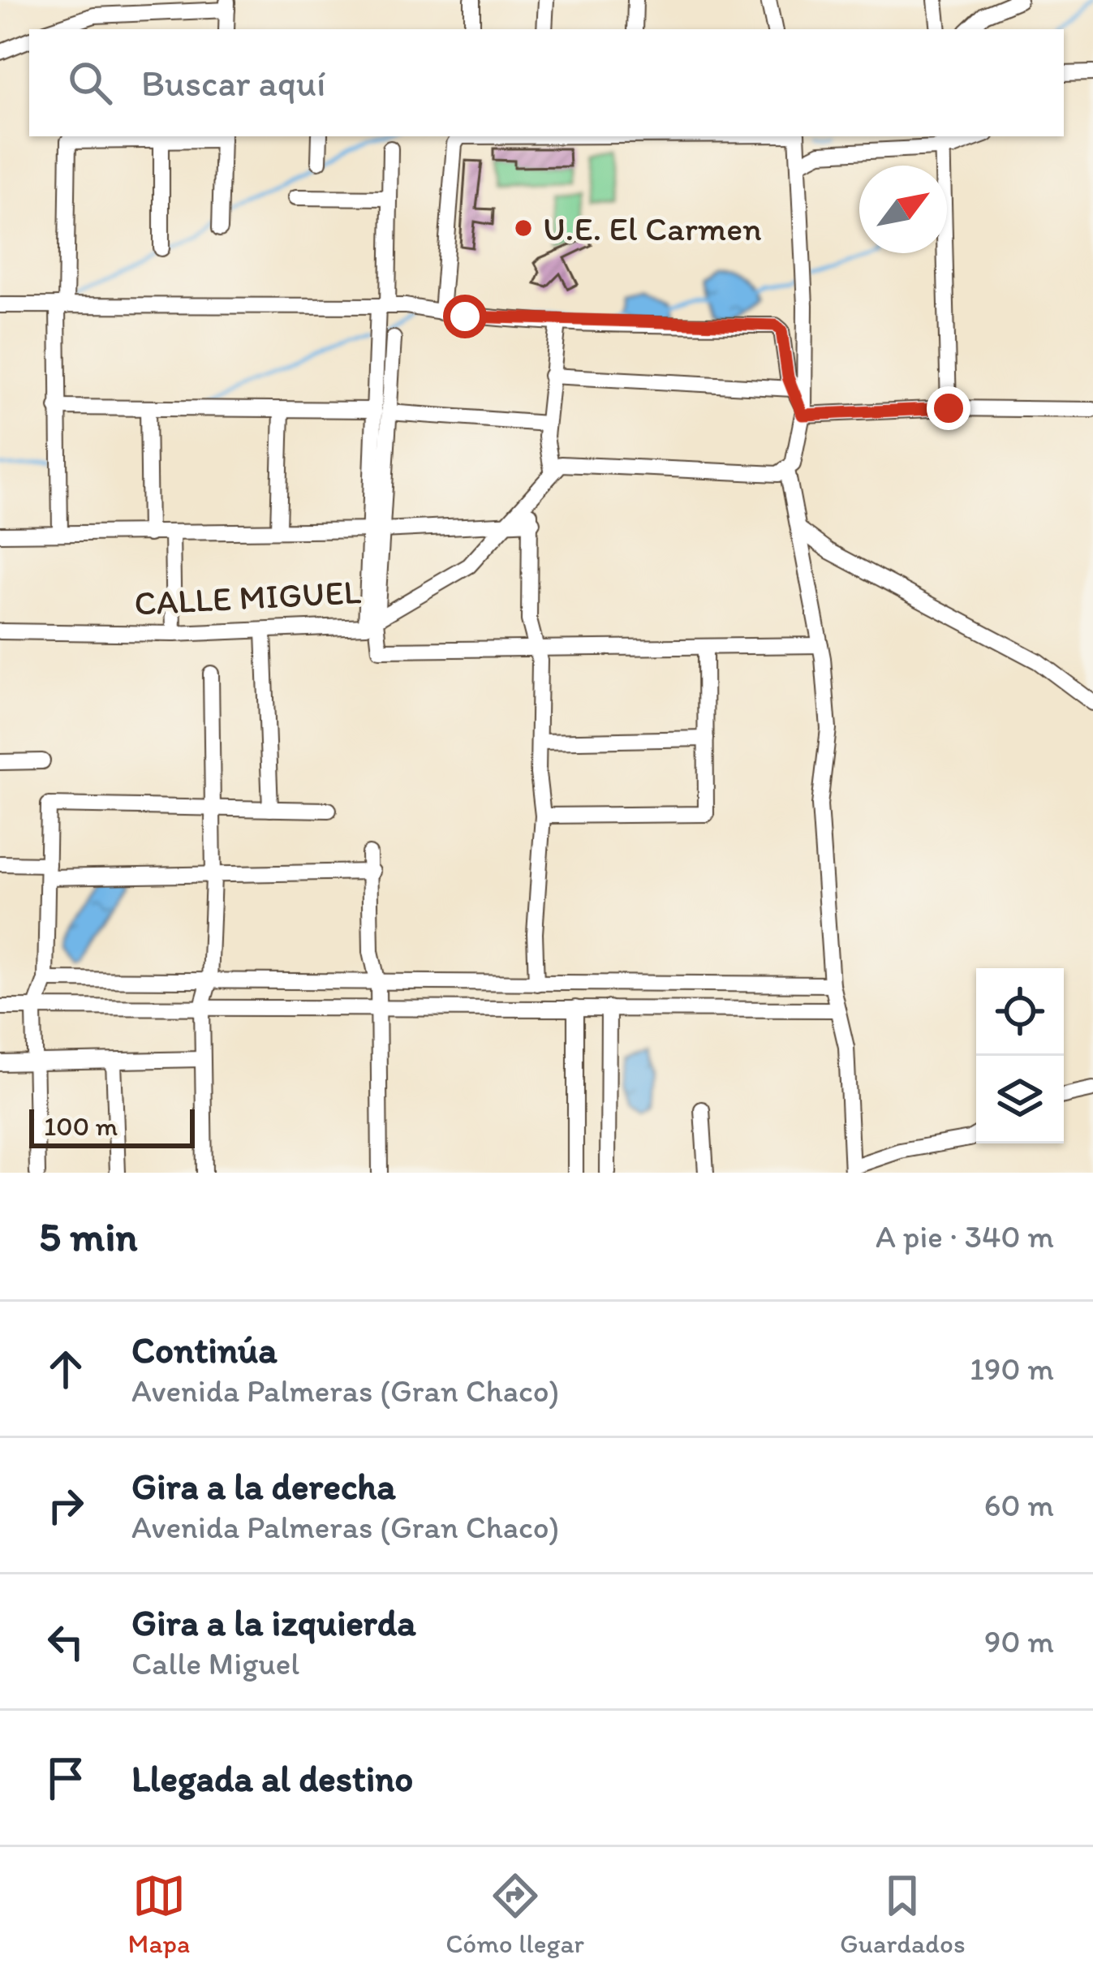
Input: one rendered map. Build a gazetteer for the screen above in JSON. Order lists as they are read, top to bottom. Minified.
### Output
{"streets":{"street":["CALLE MIGUEL"]},"places":["U.E. El Carmen"],"scale_bar":"100 m","north":"top right","page":{"search":"Buscar aquí","scale":"100 m","heading":["5 min","A pie · 340 m"],"list":[["Continúa","Avenida Palmeras (Gran Chaco)","190 m"],["Gira a la derecha","Avenida Palmeras (Gran Chaco)","60 m"],["Gira a la izquierda","Calle Miguel","90 m"],"Llegada al destino"],"nav":["Mapa","Cómo llegar","Guardados"]}}
